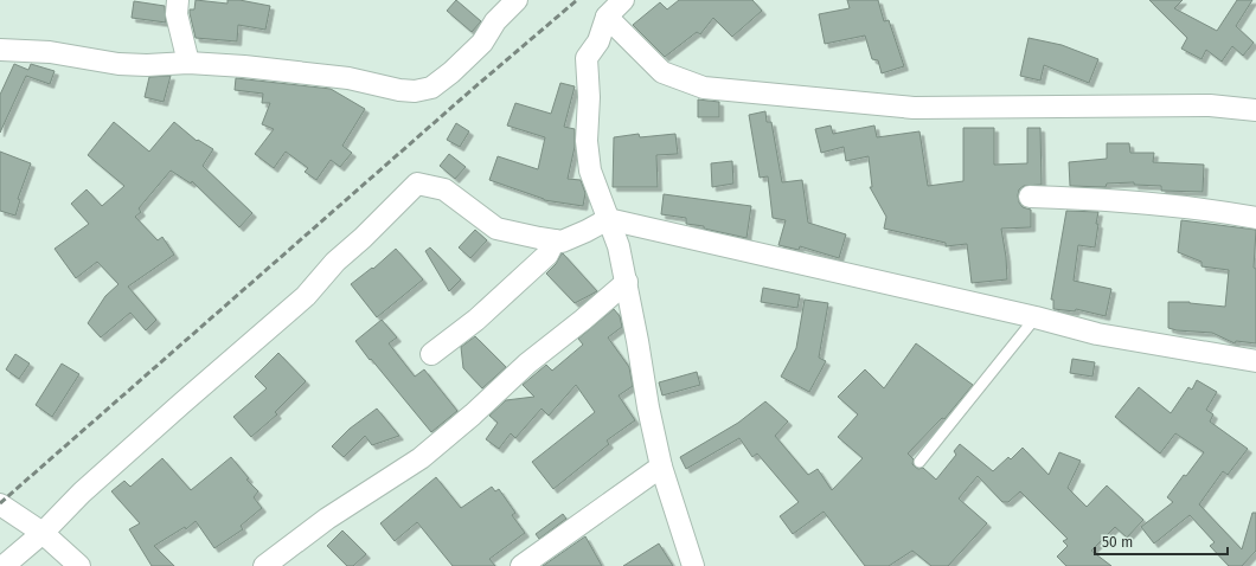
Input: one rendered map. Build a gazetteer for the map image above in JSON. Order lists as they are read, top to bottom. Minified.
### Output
{"scale_bar":"50 m"}
